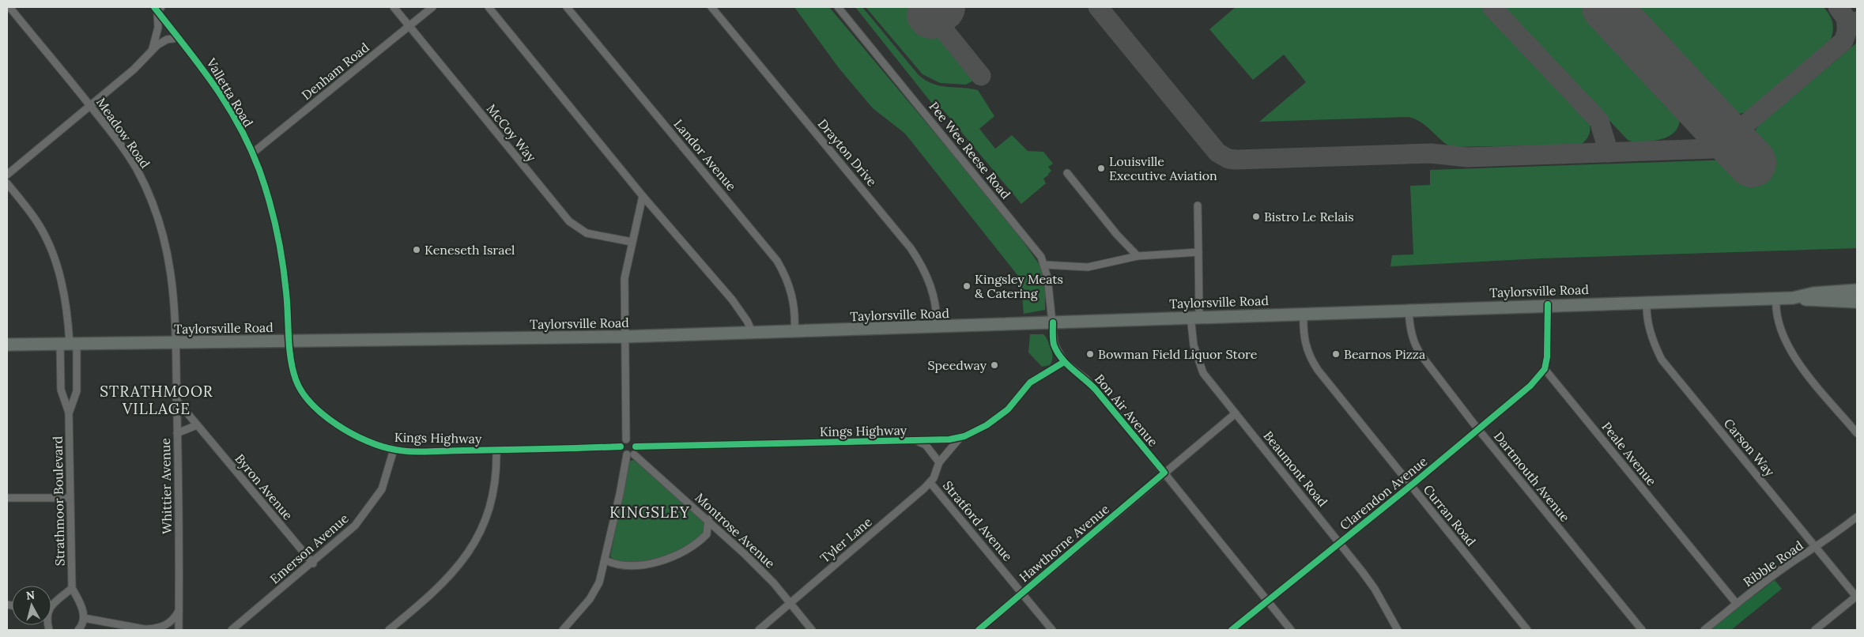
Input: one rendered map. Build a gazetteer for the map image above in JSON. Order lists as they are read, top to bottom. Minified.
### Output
{"streets":{"main road":["Taylorsville Road"],"street":["Denham Road","Valletta Road","Meadow Road","McCoy Way","Pee Wee Reese Road","Drayton Drive","Landor Avenue","Bon Air Avenue","Kings Highway","Carson Way","Peale Avenue","Beaumont Road","Dartmouth Avenue","Whittier Avenue","Byron Avenue","Clarendon Avenue","Strathmoor Boulevard","Curran Road","Stratford Avenue","Montrose Avenue","Tyler Lane","Hawthorne Avenue","Emerson Avenue","Ribble Road"]},"crossings":[["Denham Road","Valletta Road"],["Denham Road","McCoy Way"],["Valletta Road","Taylorsville Road"],["Valletta Road","Kings Highway"],["Meadow Road","Taylorsville Road"],["Meadow Road","Whittier Avenue"],["Pee Wee Reese Road","Taylorsville Road"],["Pee Wee Reese Road","Bon Air Avenue"],["Drayton Drive","Taylorsville Road"],["Landor Avenue","Taylorsville Road"],["Taylorsville Road","Bon Air Avenue"],["Taylorsville Road","Kings Highway"],["Taylorsville Road","Carson Way"],["Taylorsville Road","Beaumont Road"],["Taylorsville Road","Dartmouth Avenue"],["Taylorsville Road","Whittier Avenue"],["Taylorsville Road","Strathmoor Boulevard"],["Taylorsville Road","Curran Road"],["Bon Air Avenue","Kings Highway"],["Bon Air Avenue","Clarendon Avenue"],["Bon Air Avenue","Hawthorne Avenue"],["Kings Highway","Montrose Avenue"],["Kings Highway","Tyler Lane"],["Kings Highway","Emerson Avenue"],["Carson Way","Ribble Road"],["Peale Avenue","Clarendon Avenue"],["Peale Avenue","Ribble Road"],["Beaumont Road","Clarendon Avenue"],["Beaumont Road","Hawthorne Avenue"],["Dartmouth Avenue","Clarendon Avenue"],["Whittier Avenue","Byron Avenue"],["Byron Avenue","Emerson Avenue"],["Clarendon Avenue","Curran Road"],["Stratford Avenue","Tyler Lane"],["Stratford Avenue","Hawthorne Avenue"],["Montrose Avenue","Tyler Lane"]],"districts":["STRATHMOOR VILLAGE","KINGSLEY"],"places":["Louisville Executive Aviation","Bistro Le Relais","Keneseth Israel","Kingsley Meats & Catering","Bowman Field Liquor Store","Bearnos Pizza","Speedway"],"north":"top"}
